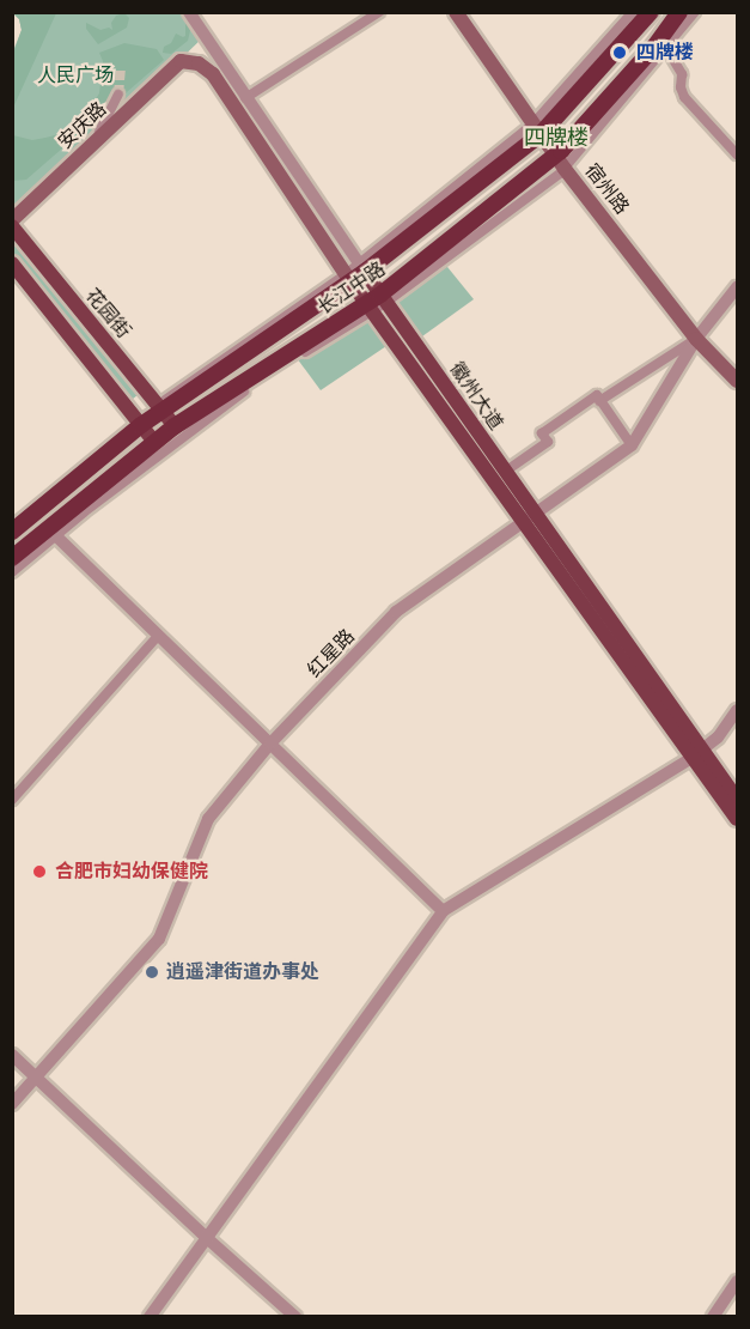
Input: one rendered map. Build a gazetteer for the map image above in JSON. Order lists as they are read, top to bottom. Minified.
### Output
{"streets":{"highway":["长江中路"],"main road":["安庆路","宿州路","花园街","徽州大道"],"street":["红星路"]},"crossings":[["安庆路","徽州大道"],["宿州路","长江中路"],["宿州路","红星路"],["长江中路","花园街"],["长江中路","徽州大道"],["徽州大道","红星路"]],"districts":["四牌楼"],"parks":["人民广场"],"places":["四牌楼","合肥市妇幼保健院","逍遥津街道办事处"]}
